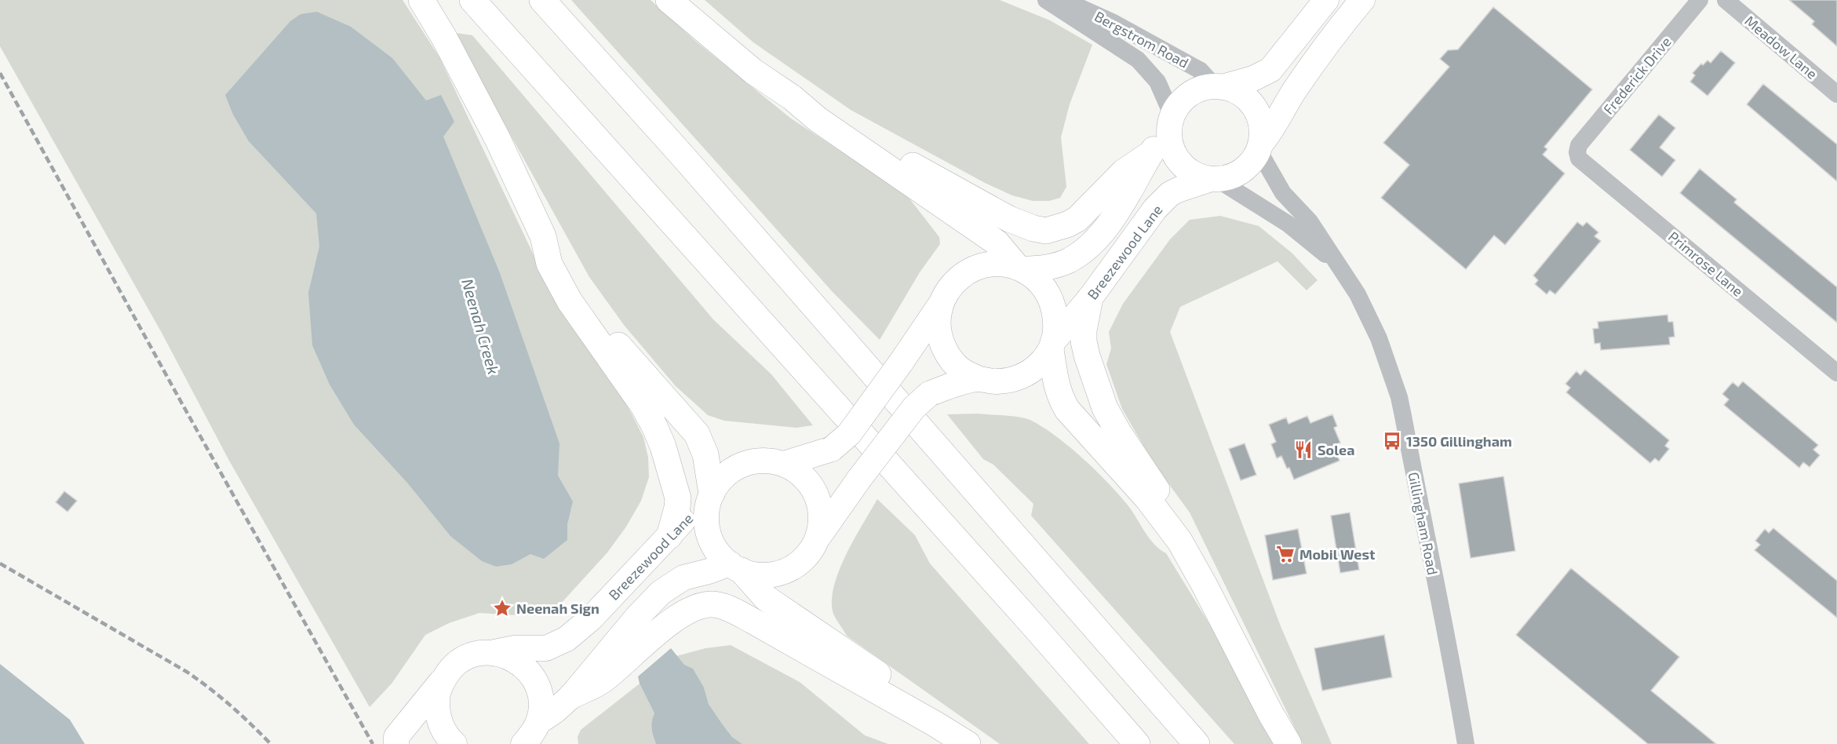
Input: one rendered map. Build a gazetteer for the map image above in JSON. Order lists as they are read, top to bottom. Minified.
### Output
{"streets":{"main road":["Breezewood Lane"],"street":["Bergstrom Road","Meadow Lane","Frederick Drive","Primrose Lane","Gillingham Road"]},"crossings":[["Bergstrom Road","Breezewood Lane"],["Bergstrom Road","Gillingham Road"],["Frederick Drive","Primrose Lane"],["Breezewood Lane","Gillingham Road"]],"water":["Neenah Creek"],"places":{"bus stop":["1350 Gillingham"],"restaurant":["Solea"],"supermarket":["Mobil West"],"place":["Neenah Sign"]}}
